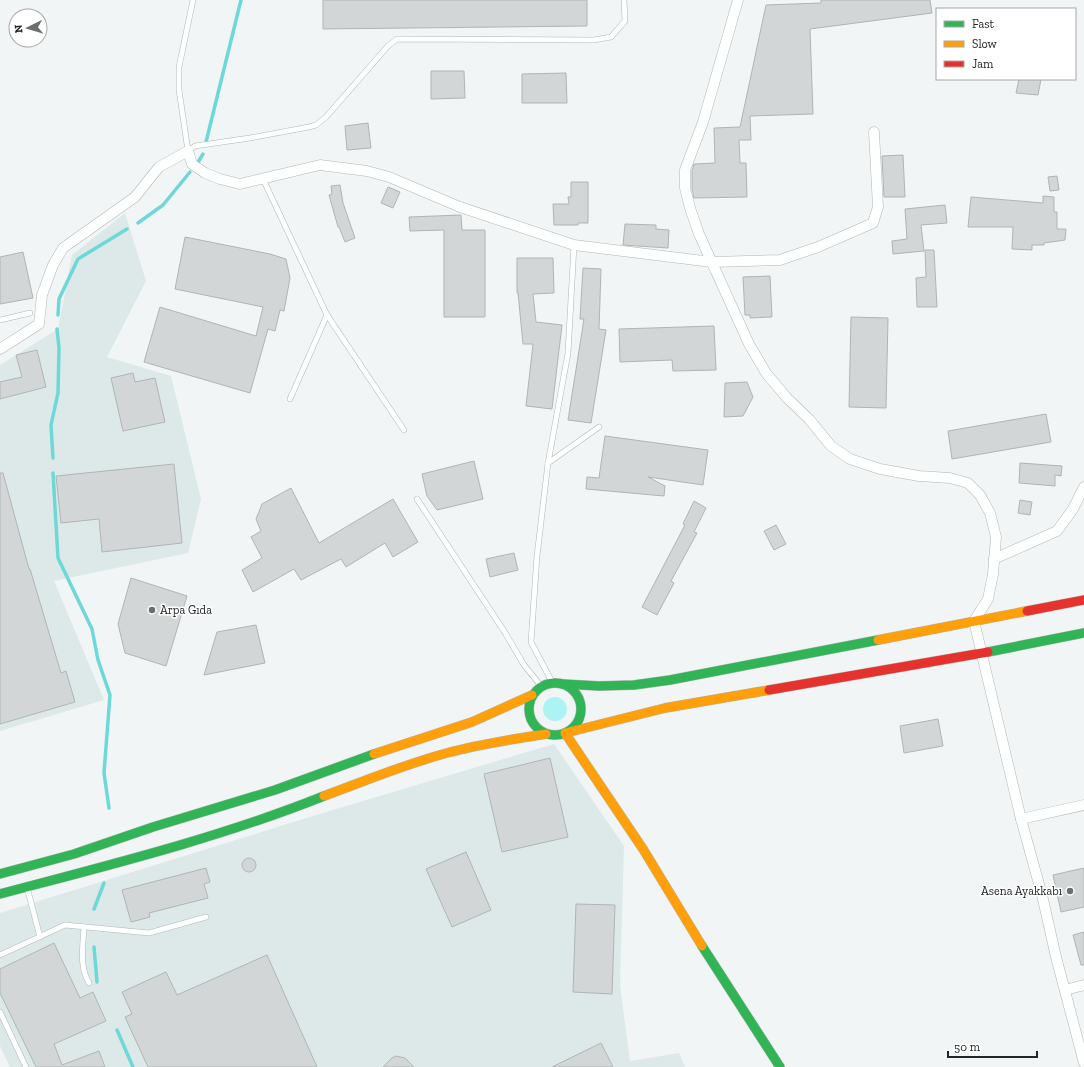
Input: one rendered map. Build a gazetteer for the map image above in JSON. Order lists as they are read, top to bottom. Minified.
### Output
{"places":["Arpa Gıda","Asena Ayakkabı"],"legend":["Fast","Slow","Jam"],"scale_bar":"50 m","north":"left"}
